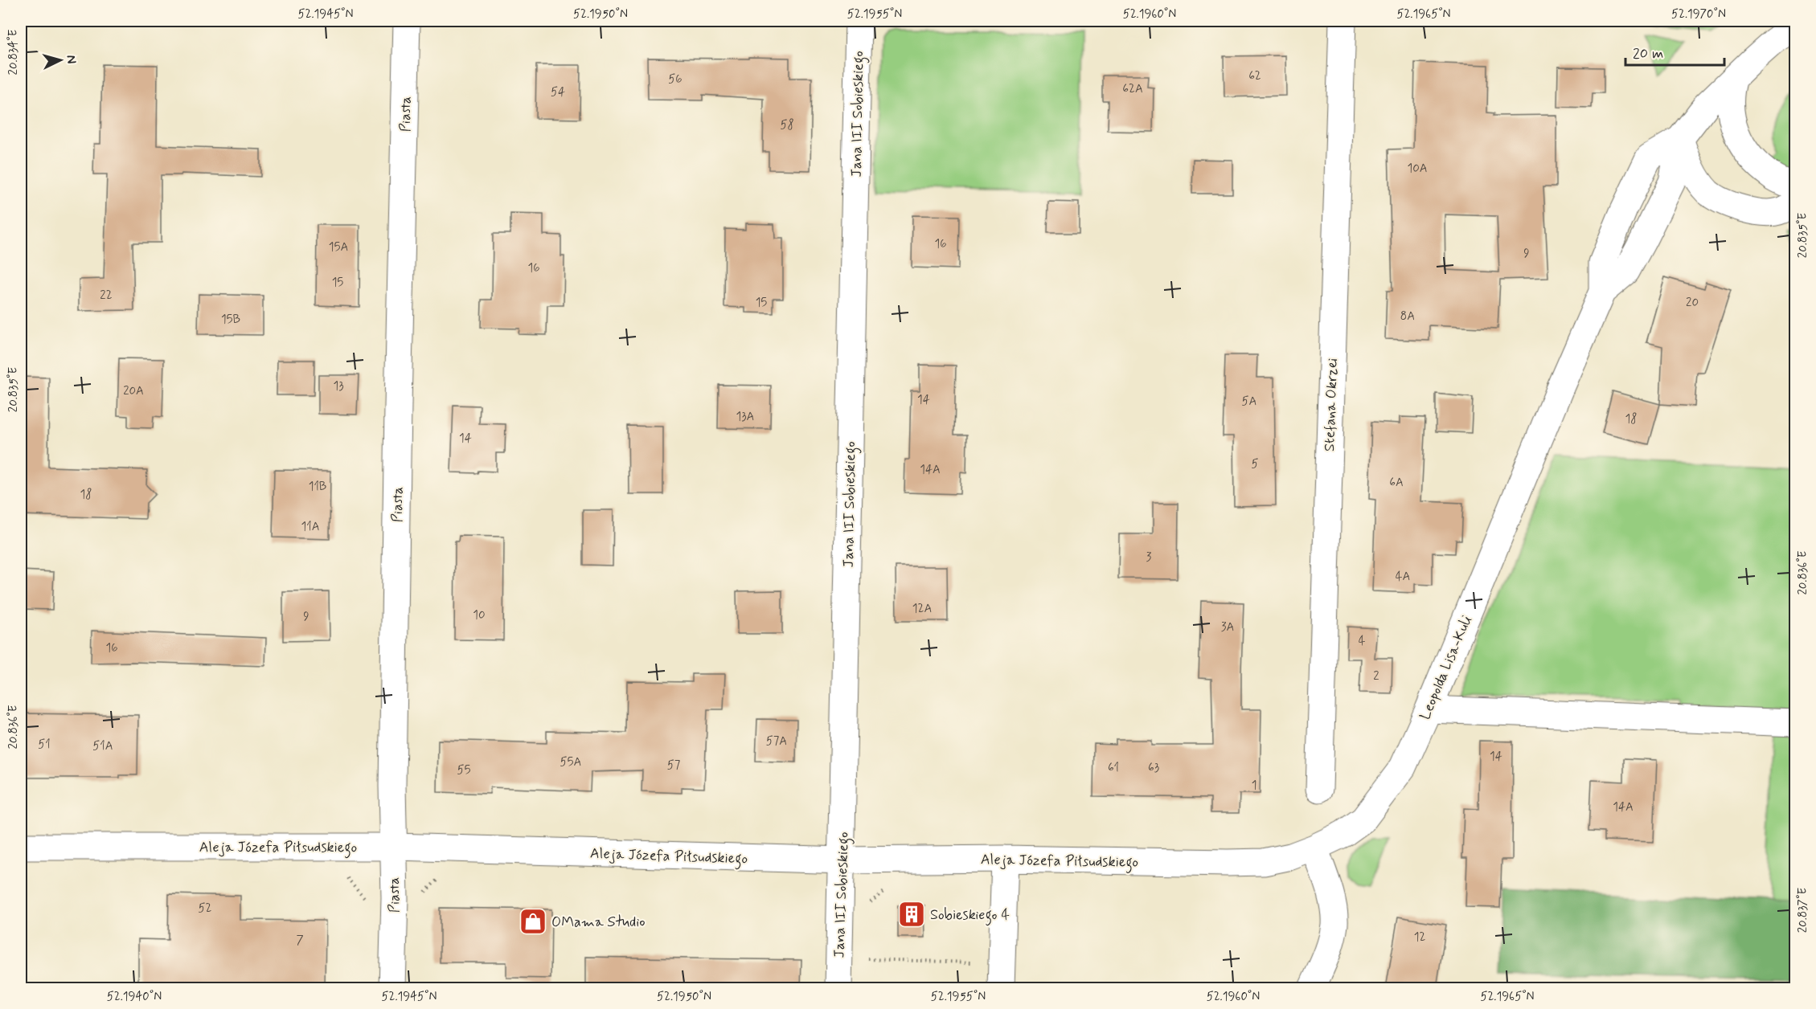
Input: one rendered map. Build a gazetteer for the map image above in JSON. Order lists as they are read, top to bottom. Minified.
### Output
{"streets":{"street":["Piasta","Jana III Sobieskiego","Stefana Okrzei","Leopolda Lisa-Kuli","Aleja Józefa Piłsudskiego"]},"crossings":[["Piasta","Aleja Józefa Piłsudskiego"],["Jana III Sobieskiego","Aleja Józefa Piłsudskiego"],["Leopolda Lisa-Kuli","Aleja Józefa Piłsudskiego"]],"places":{"building":["Sobieskiego 4"],"shop":["OMama Studio"]},"house_numbers":["62","56","62A","54","58","10A","16","15A","9","16","15","22","15","20","8A","15B","13","20A","14","5A","13A","18","14","5","14A","6A","11B","18","11A","3","4A","12A","10","9","3A","4","16","2","57A","51","51A","14","55A","57","61","63","55","1","14A","52","12","7"],"scale_bar":"20 m","north":"right","coordinates":["52.1945°N","52.1950°N","52.1955°N","52.1960°N","52.1965°N","52.1970°N","20.834°E","20.835°E","20.836°E","20.837°E","52.1940°N"]}
